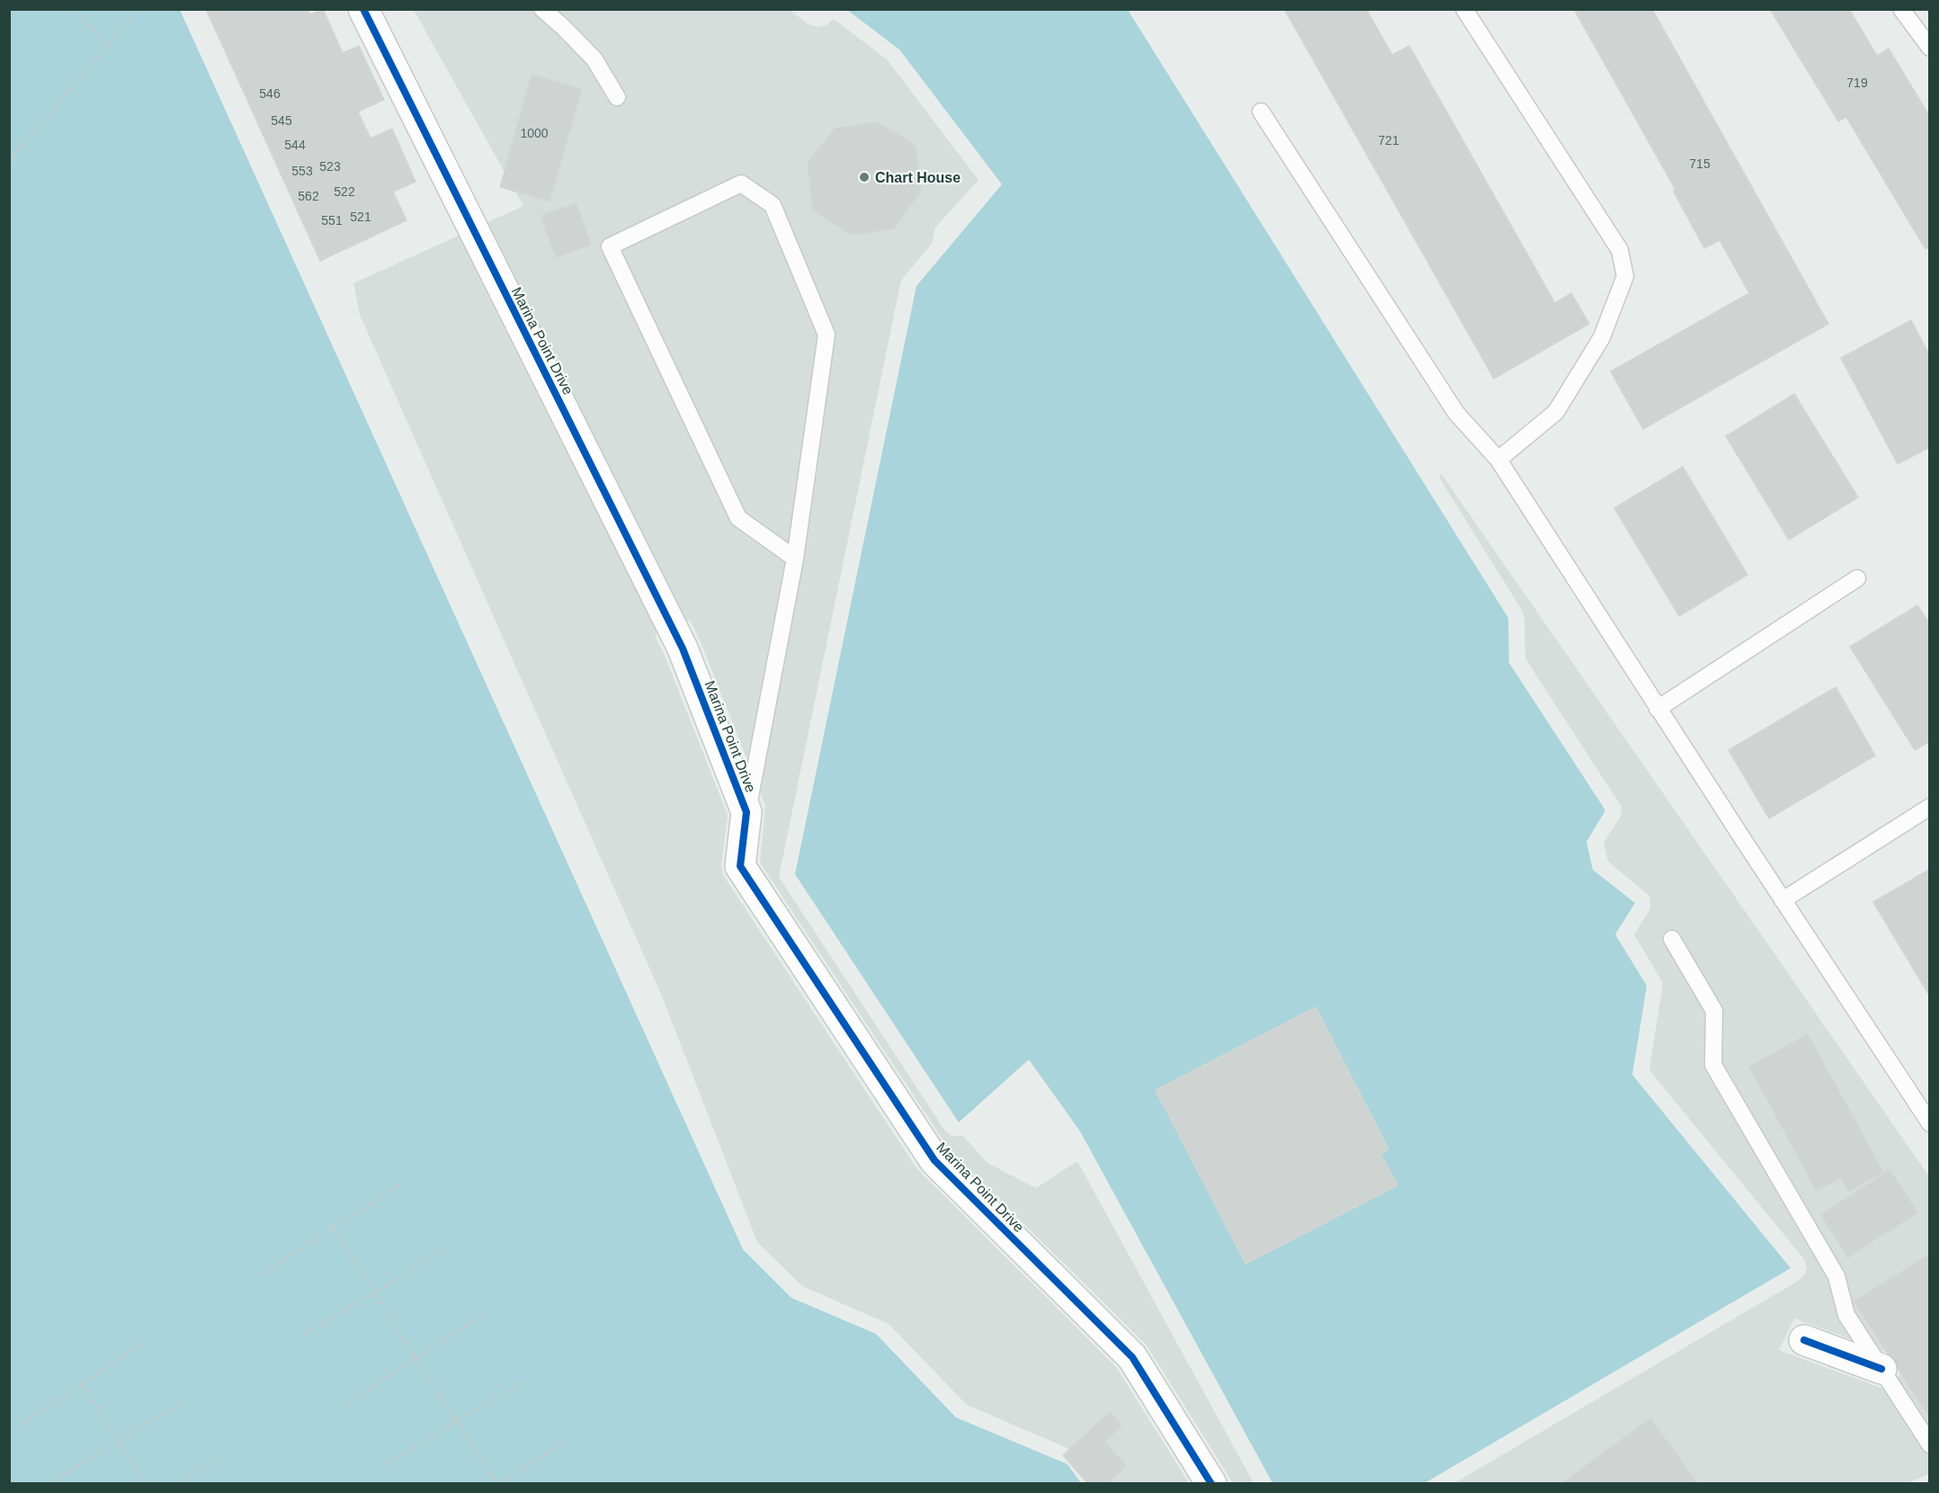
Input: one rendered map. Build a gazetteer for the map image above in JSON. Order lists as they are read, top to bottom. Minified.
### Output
{"streets":{"street":["Marina Point Drive"]},"places":["Chart House"],"house_numbers":["719","546","545","1000","721","544","715","523","553","522","562","521","551"]}
